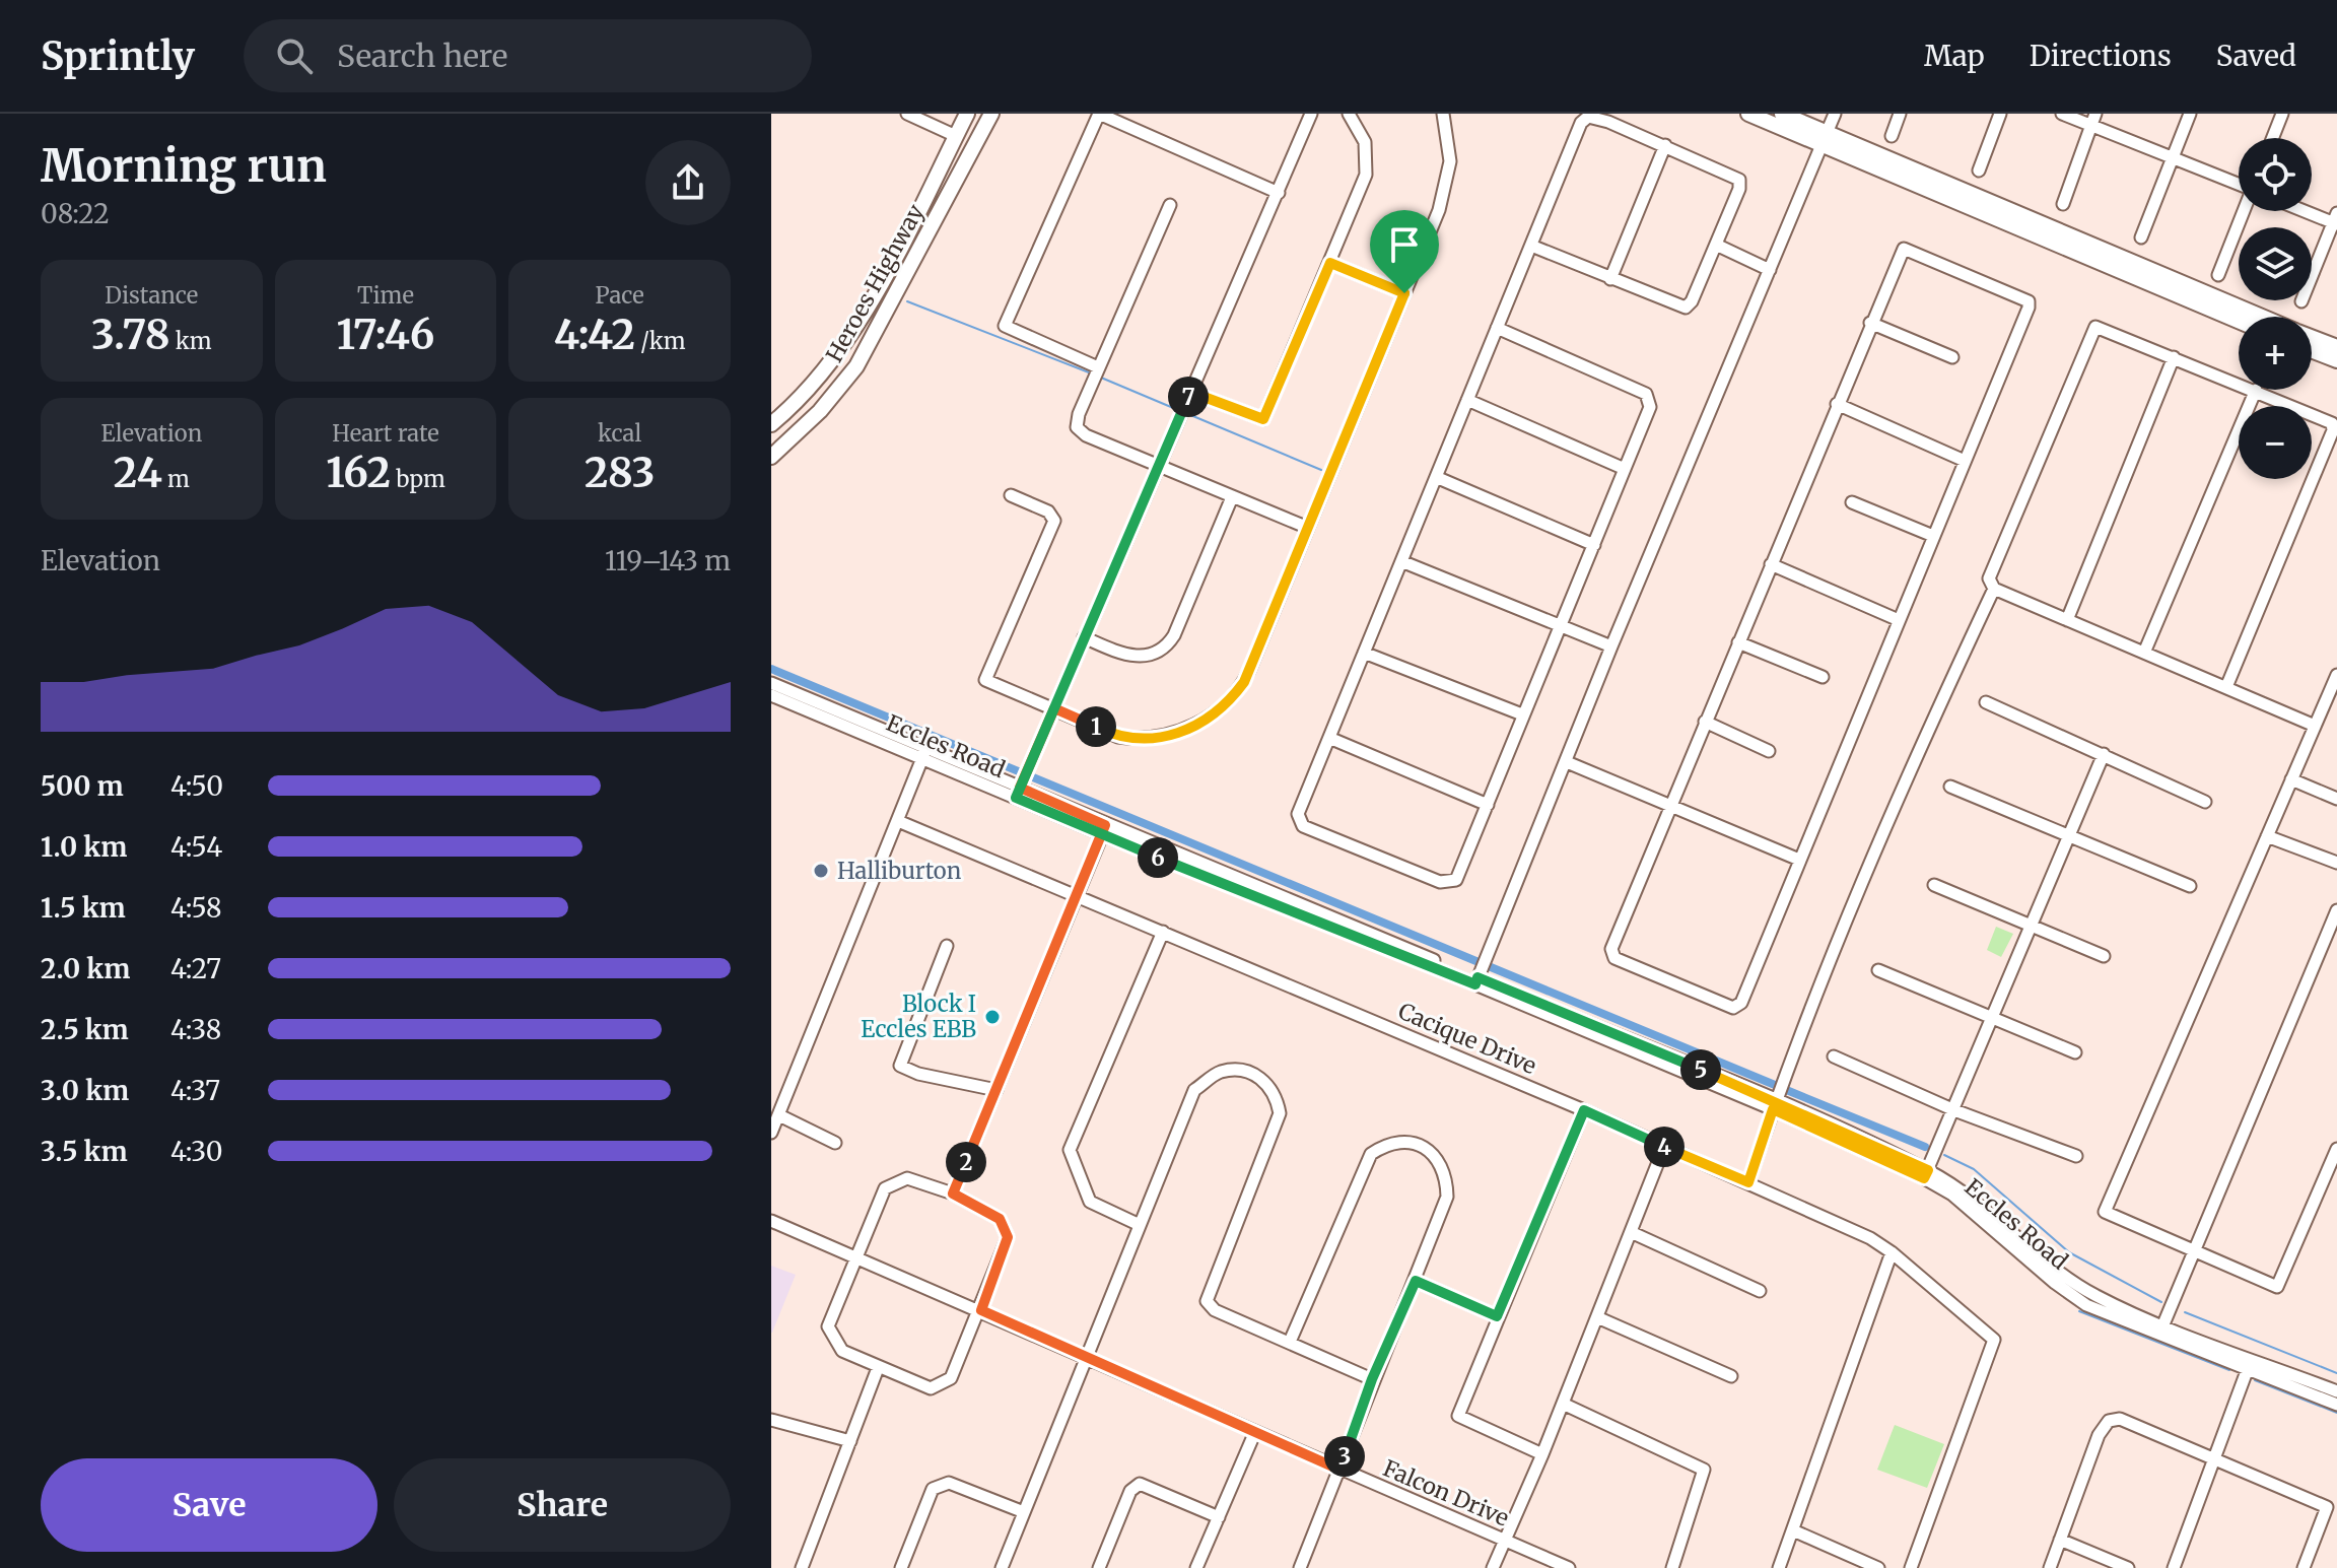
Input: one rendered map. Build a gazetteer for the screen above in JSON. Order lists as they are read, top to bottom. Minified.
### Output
{"streets":{"main road":["Heroes Highway"],"street":["Eccles Road","Cacique Drive","Falcon Drive"]},"places":["Halliburton","Block I Eccles EBB"],"page":{"header":"Sprintly","search":"Search here","nav":["Map","Directions","Saved"],"heading":["Morning run","08:22"],"map_buttons":["+","−"],"stats":[["Distance","3.78 km"],["Time","17:46"],["Pace","4:42 /km"],["Elevation","24 m"],["Heart rate","162 bpm"],["kcal","283"]],"pins":["7","1","6","5","4","2","3"],"chart":["Elevation","119–143 m"],"list":[{"name":"500 m","note":"4:50"},{"name":"1.0 km","note":"4:54"},{"name":"1.5 km","note":"4:58"},{"name":"2.0 km","note":"4:27"},{"name":"2.5 km","note":"4:38"},{"name":"3.0 km","note":"4:37"},{"name":"3.5 km","note":"4:30"}],"buttons":["Save","Share"]}}
